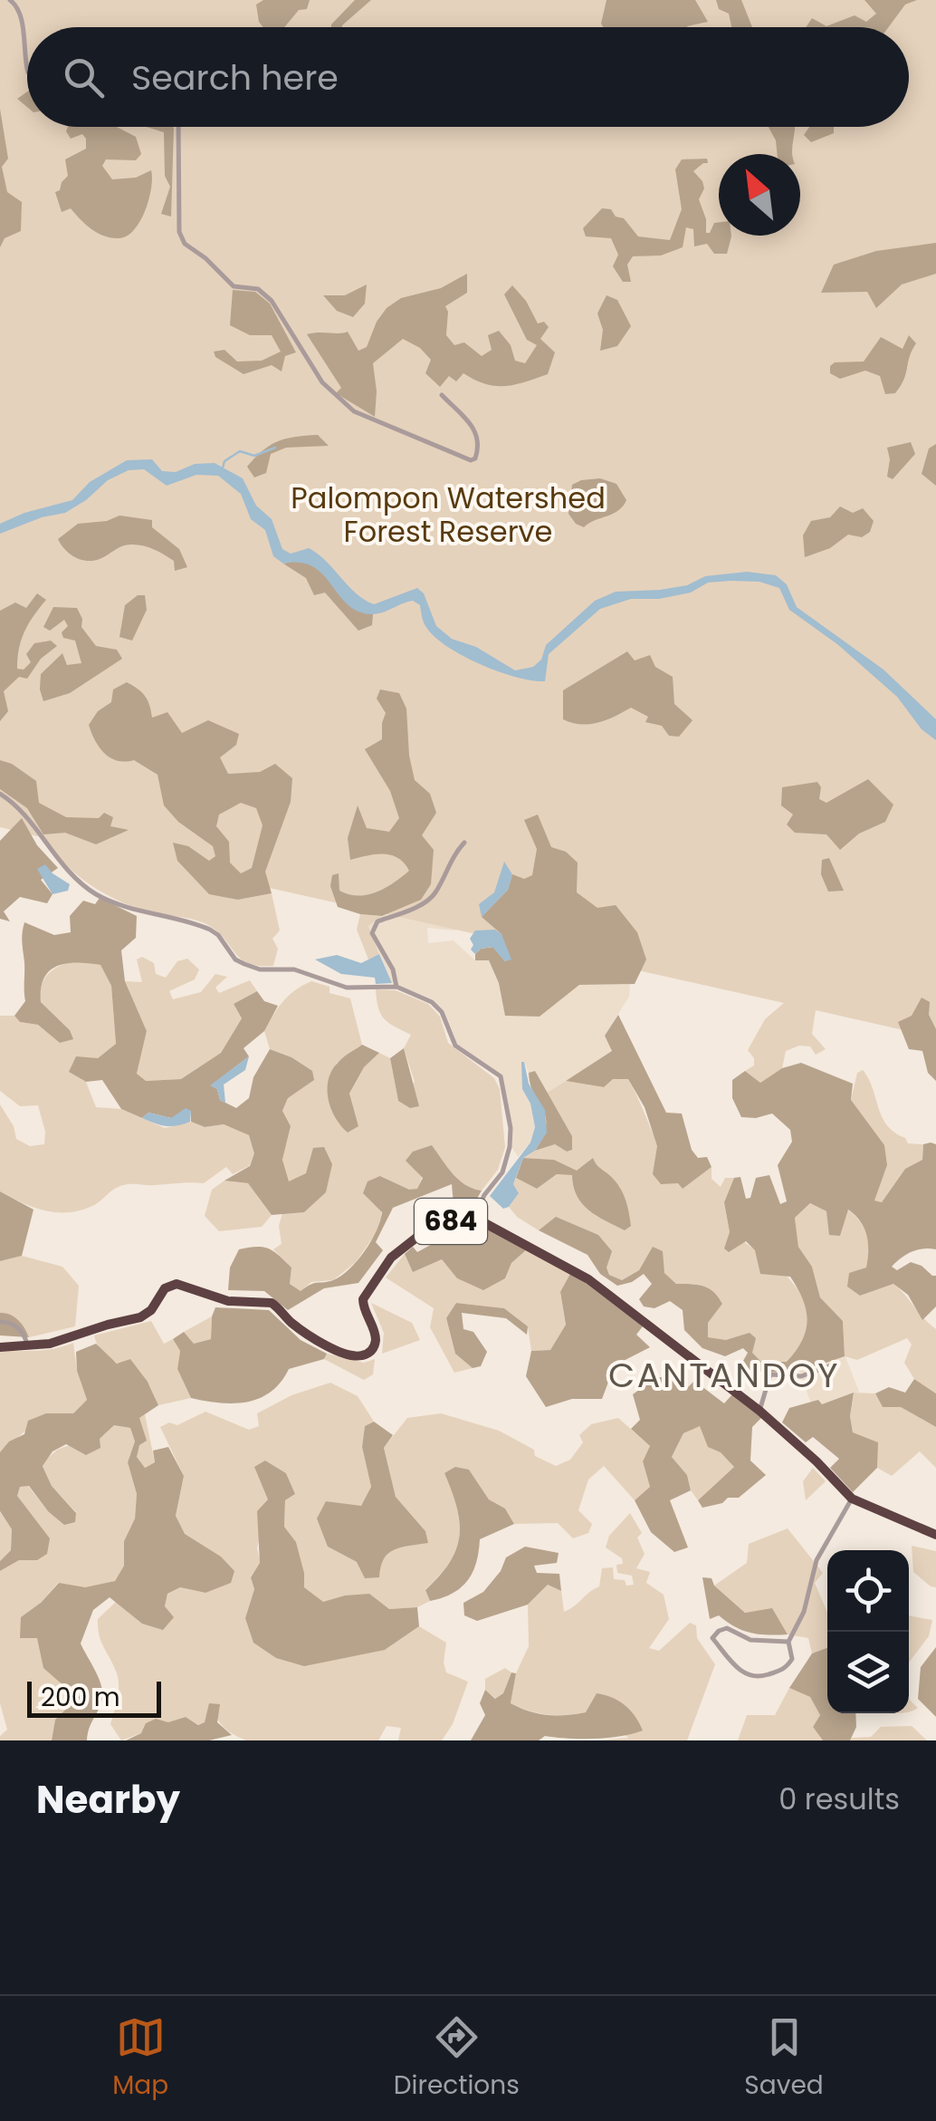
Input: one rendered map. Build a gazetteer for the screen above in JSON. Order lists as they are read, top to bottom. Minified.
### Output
{"streets":{"highway":["684"]},"districts":["CANTANDOY"],"parks":["Palompon Watershed Forest Reserve"],"scale_bar":"200 m","north":"top left","page":{"search":"Search here","scale":"200 m","heading":["Nearby","0 results"],"nav":["Map","Directions","Saved"]}}
